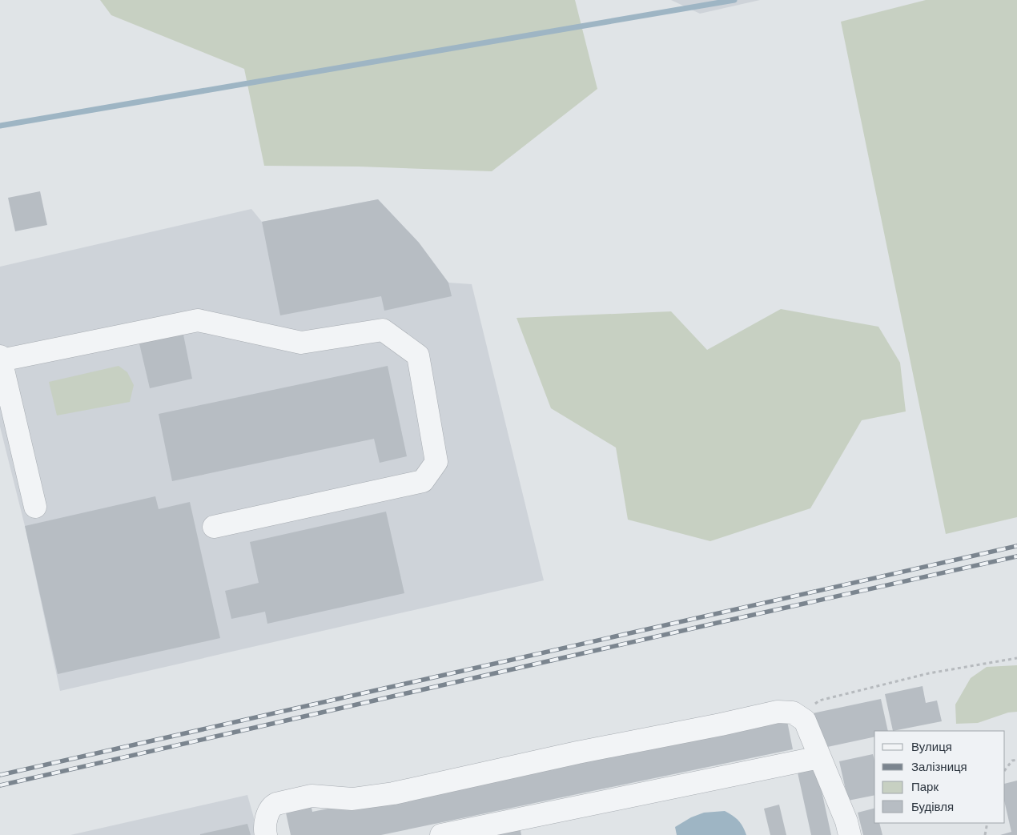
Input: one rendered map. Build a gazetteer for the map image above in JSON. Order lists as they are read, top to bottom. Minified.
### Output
{"legend":["Вулиця","Залізниця","Парк","Будівля"]}
